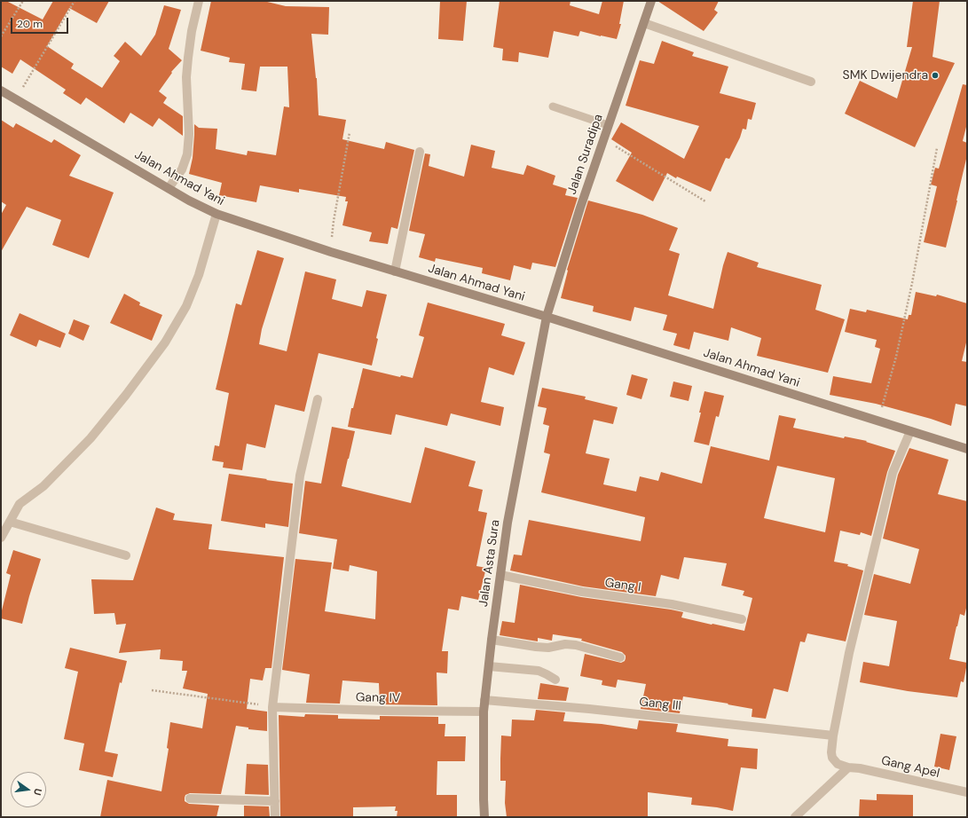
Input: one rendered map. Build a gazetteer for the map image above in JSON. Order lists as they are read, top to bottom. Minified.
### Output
{"streets":{"main road":["Jalan Suradipa","Jalan Ahmad Yani","Jalan Asta Sura"],"street":["Gang I","Gang IV","Gang III","Gang Apel"]},"crossings":[["Jalan Suradipa","Jalan Ahmad Yani"],["Jalan Suradipa","Jalan Asta Sura"],["Jalan Ahmad Yani","Jalan Asta Sura"],["Jalan Asta Sura","Gang I"],["Jalan Asta Sura","Gang IV"],["Jalan Asta Sura","Gang III"]],"places":["SMK Dwijendra"],"scale_bar":"20 m","north":"right"}
